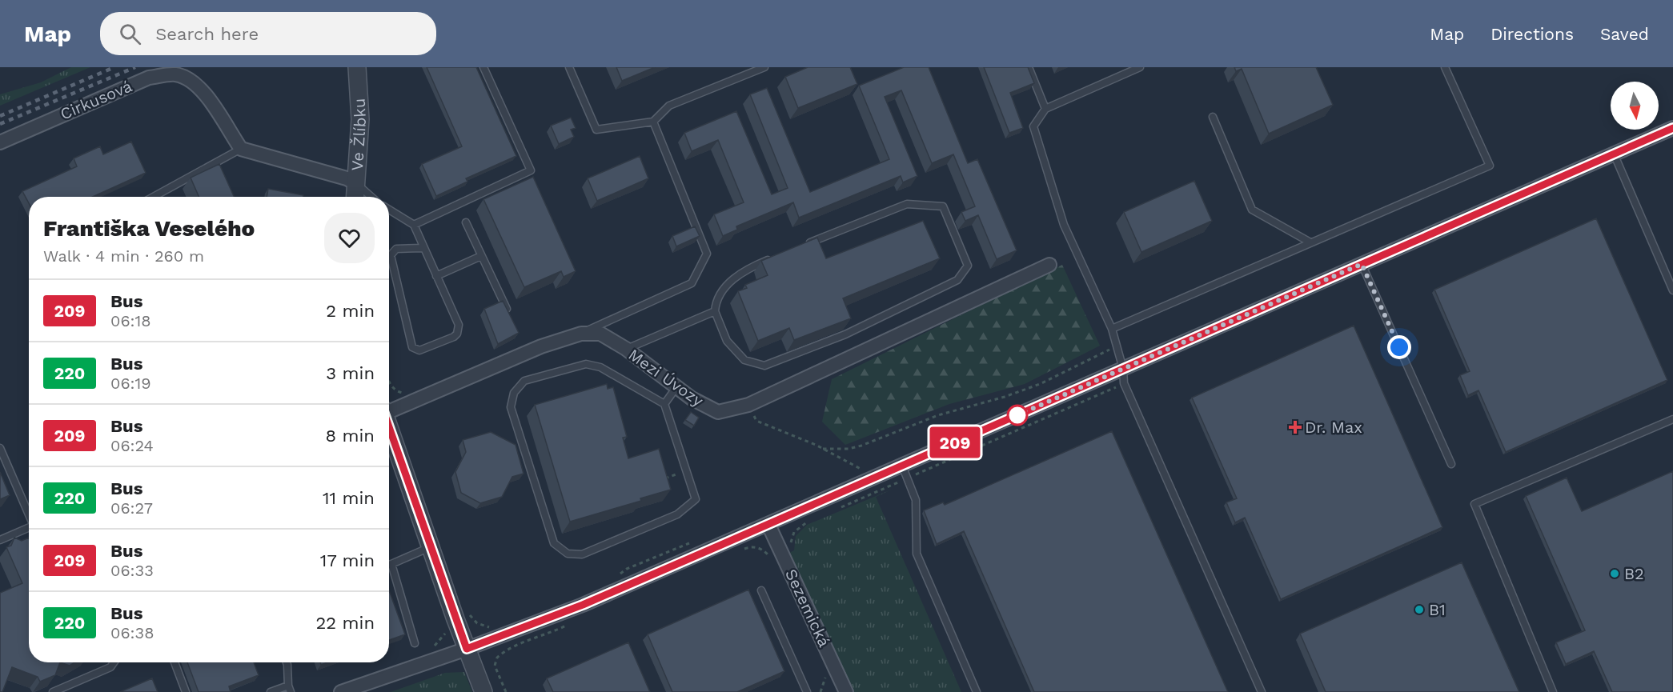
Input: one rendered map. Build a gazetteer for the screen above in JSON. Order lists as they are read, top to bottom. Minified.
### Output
{"streets":{"street":["Cirkusová","Ve Žlíbku","Mezi Úvozy","Sezemická"]},"places":{"health":["Dr. Max"],"other":["B2","B1"]},"lines":["bus line 209"],"north":"bottom","page":{"header":"Map","search":"Search here","nav":["Map","Directions","Saved"],"on_map":"209","heading":["Františka Veselého","Walk · 4 min · 260 m"],"list":[{"mark":"209","name":"Bus","note":"06:18","value":"2 min"},{"mark":"220","name":"Bus","note":"06:19","value":"3 min"},{"mark":"209","name":"Bus","note":"06:24","value":"8 min"},{"mark":"220","name":"Bus","note":"06:27","value":"11 min"},{"mark":"209","name":"Bus","note":"06:33","value":"17 min"},{"mark":"220","name":"Bus","note":"06:38","value":"22 min"}]}}
